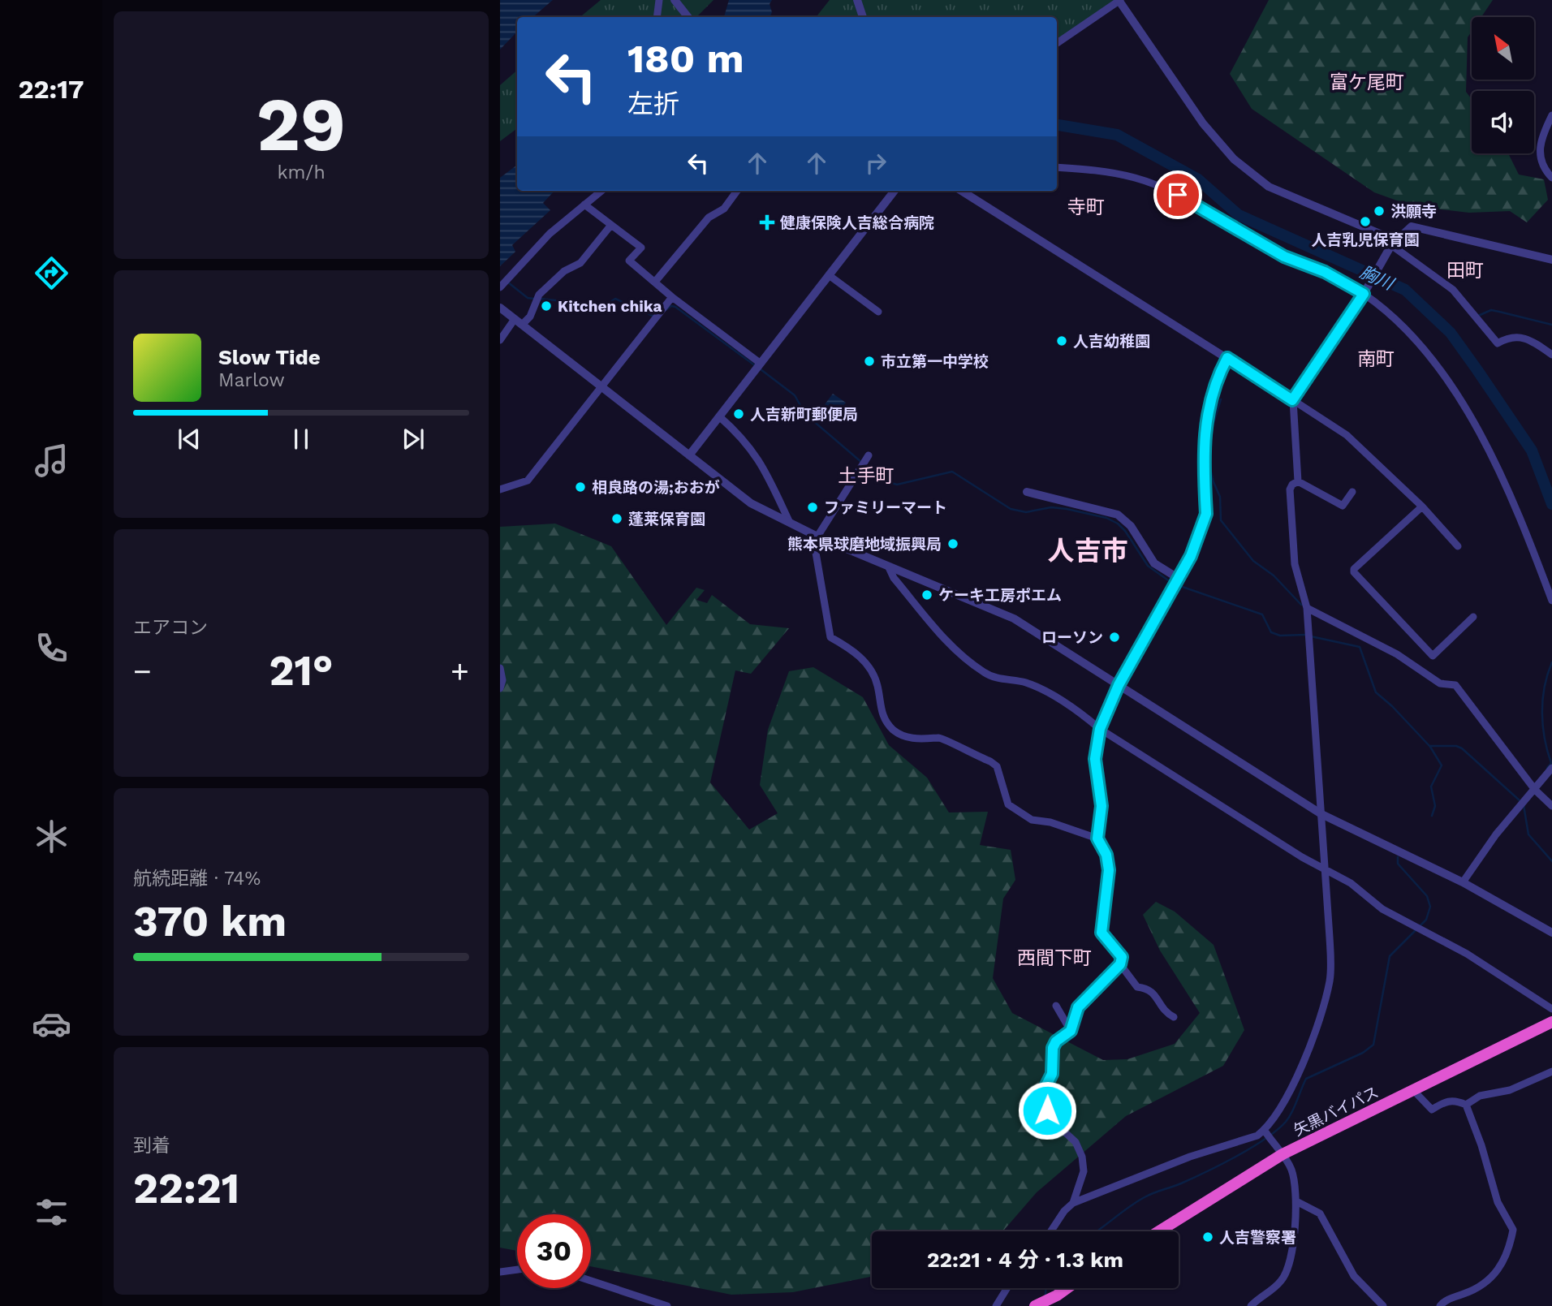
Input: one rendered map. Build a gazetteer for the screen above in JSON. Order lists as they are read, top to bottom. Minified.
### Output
{"streets":{"highway":["矢黒バイパス"]},"districts":["富ケ尾町","寺町","田町","南町","土手町","人吉市","西間下町"],"water":["胸川"],"places":{"other":["洪願寺","人吉乳児保育園","Kitchen chika","人吉幼稚園","市立第一中学校","人吉新町郵便局","相良路の湯;おおが","ファミリーマート","蓬莱保育園","熊本県球磨地域振興局","ケーキ工房ポエム","ローソン","人吉警察署"],"health":["健康保険人吉総合病院"]},"north":"top left","page":{"tabs":"22:17","tile":[["29","km/h"],"エアコン",["航続距離 · 74%","370 km"],["到着","22:21"]],"turn":["180 m","左折"],"song":["Slow Tide","Marlow"],"heat":["−","21°","+"],"limit":"30","trip":"22:21 · 4 分 · 1.3 km"}}
